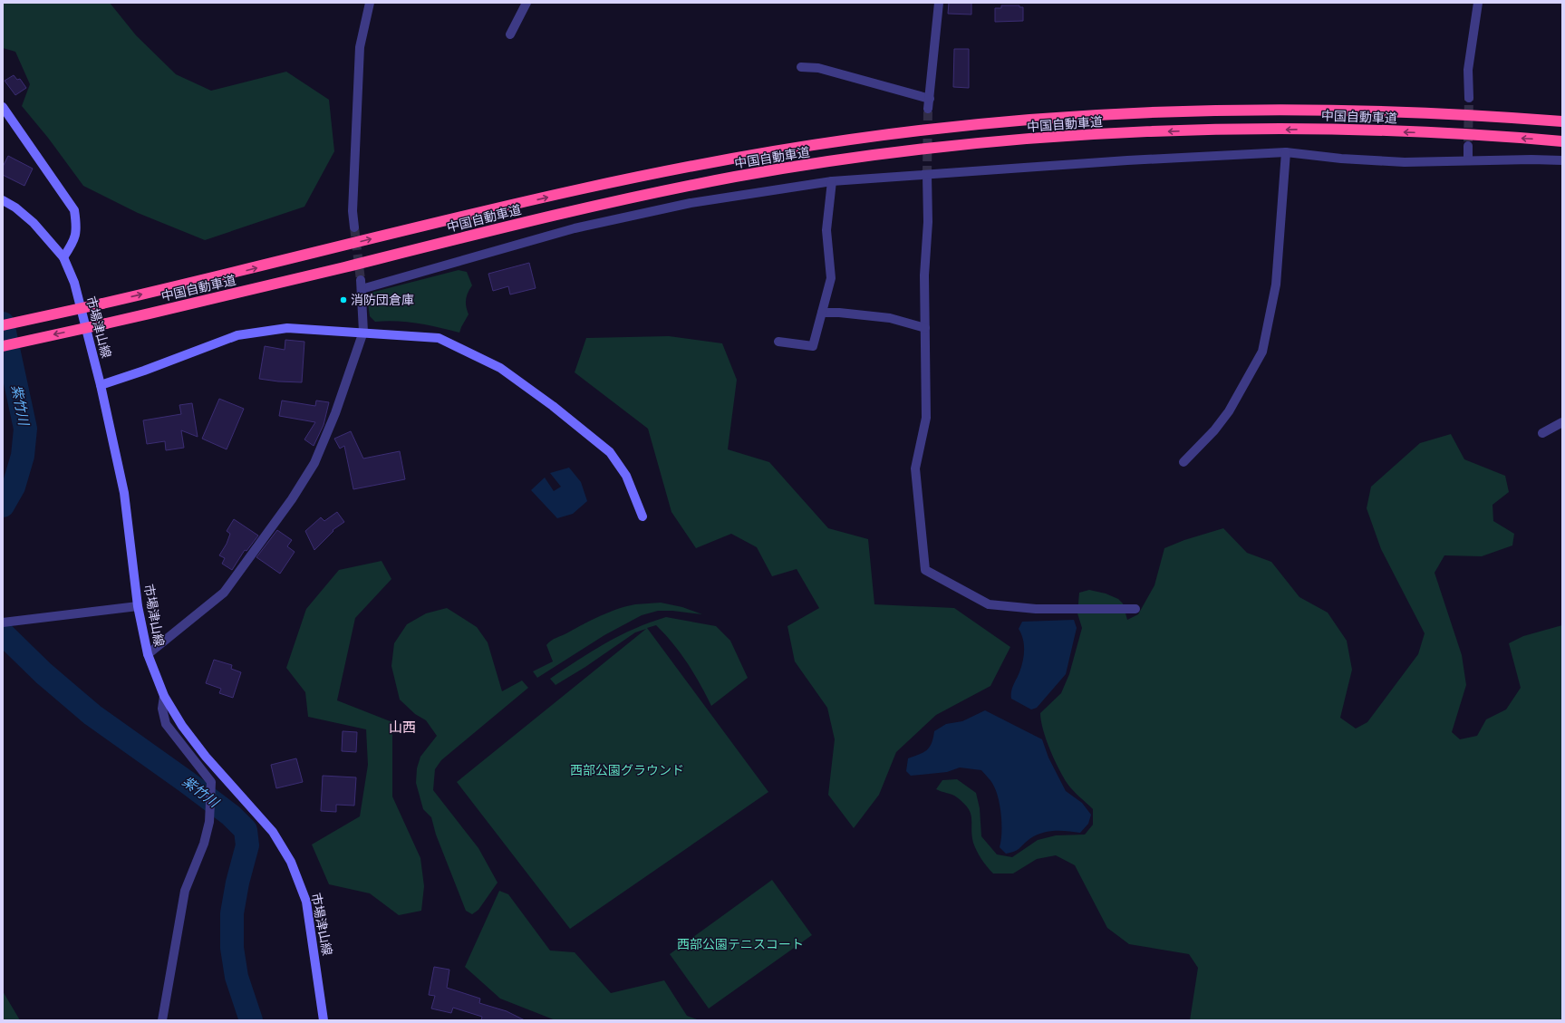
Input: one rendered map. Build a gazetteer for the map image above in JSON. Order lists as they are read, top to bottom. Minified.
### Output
{"streets":{"highway":["中国自動車道"],"main road":["市場津山線"]},"districts":["山西"],"water":["紫竹川"],"parks":["西部公園グラウンド","西部公園テニスコート"],"places":["消防団倉庫"]}
